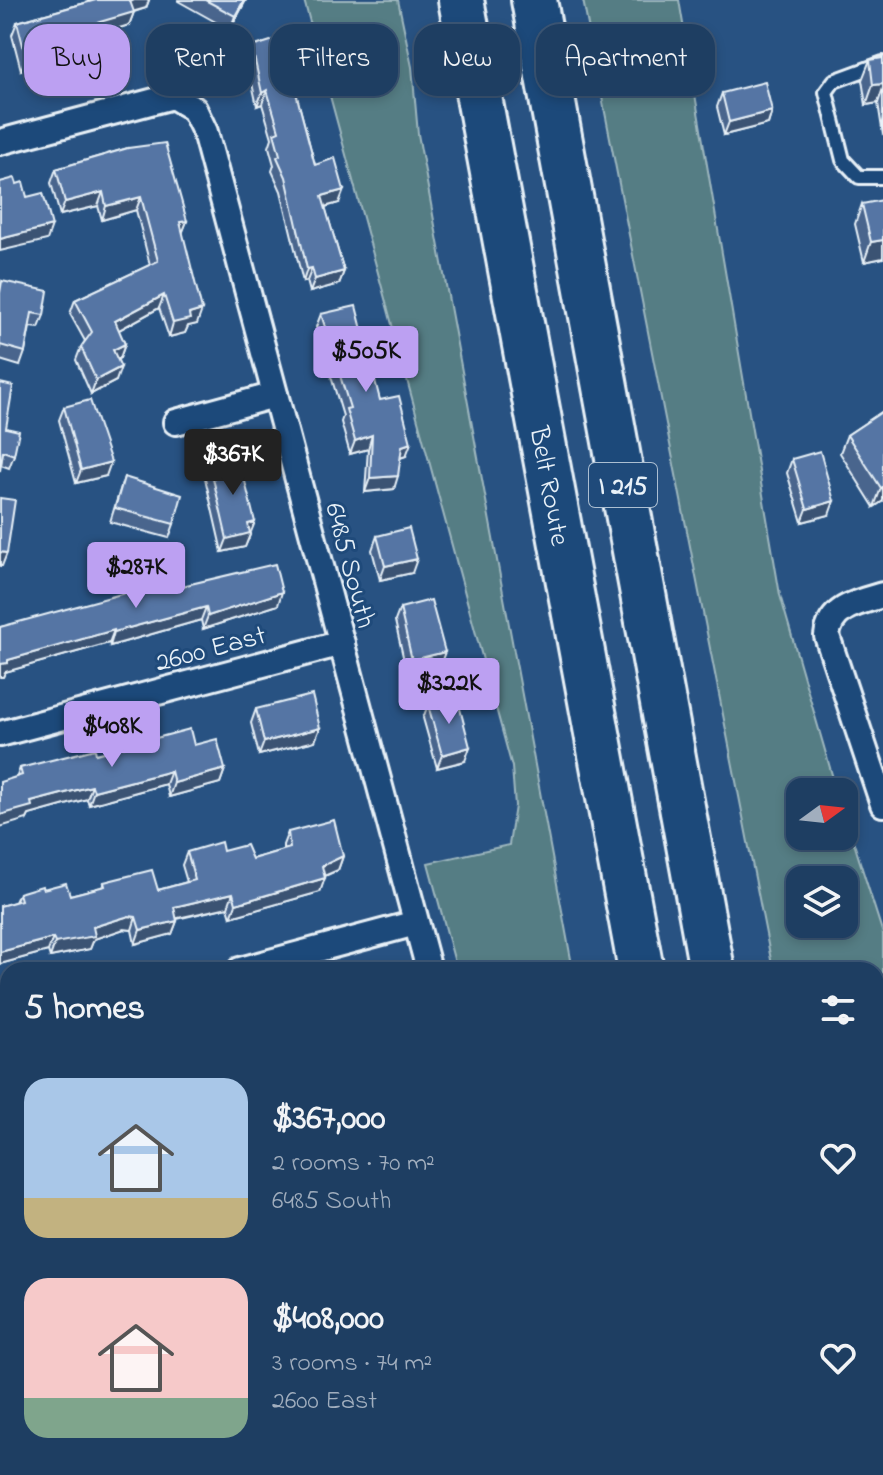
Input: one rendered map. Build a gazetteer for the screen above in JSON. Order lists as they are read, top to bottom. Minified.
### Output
{"streets":{"highway":["Belt Route","I 215"],"street":["6485 South","2600 East"]},"crossings":[["6485 South","2600 East"]],"north":"right","page":{"chip":["Buy","Rent","Filters","New","Apartment"],"price":["$505K","$367K","$287K","$322K","$408K"],"heading":"5 homes","list":[{"name":"$367,000","note":"2 rooms · 70 m² · 6485 South"},{"name":"$408,000","note":"3 rooms · 74 m² · 2600 East"}]}}
